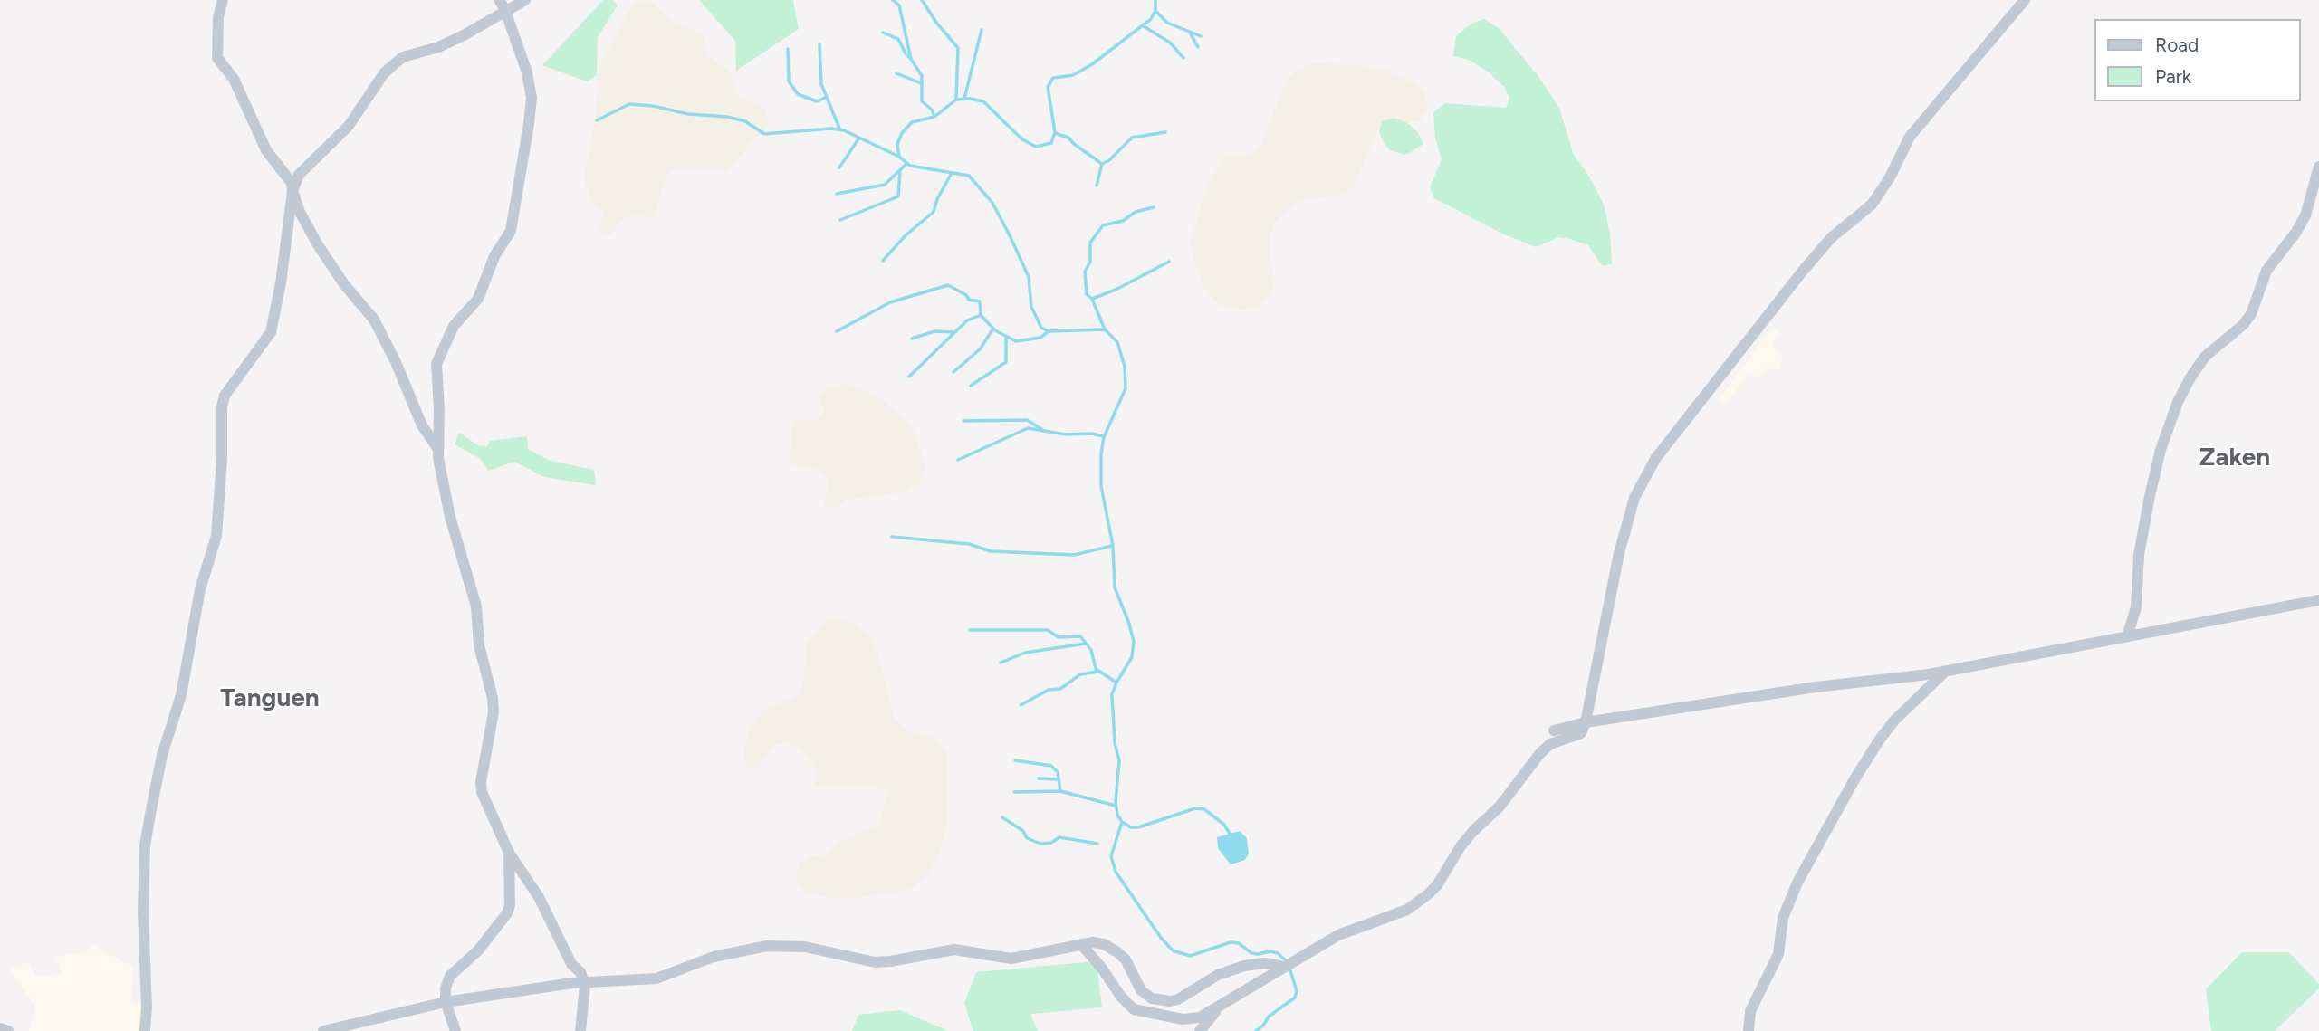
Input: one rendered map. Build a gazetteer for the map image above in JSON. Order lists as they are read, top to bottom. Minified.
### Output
{"districts":["Zaken","Tanguen"],"legend":["Road","Park"]}
